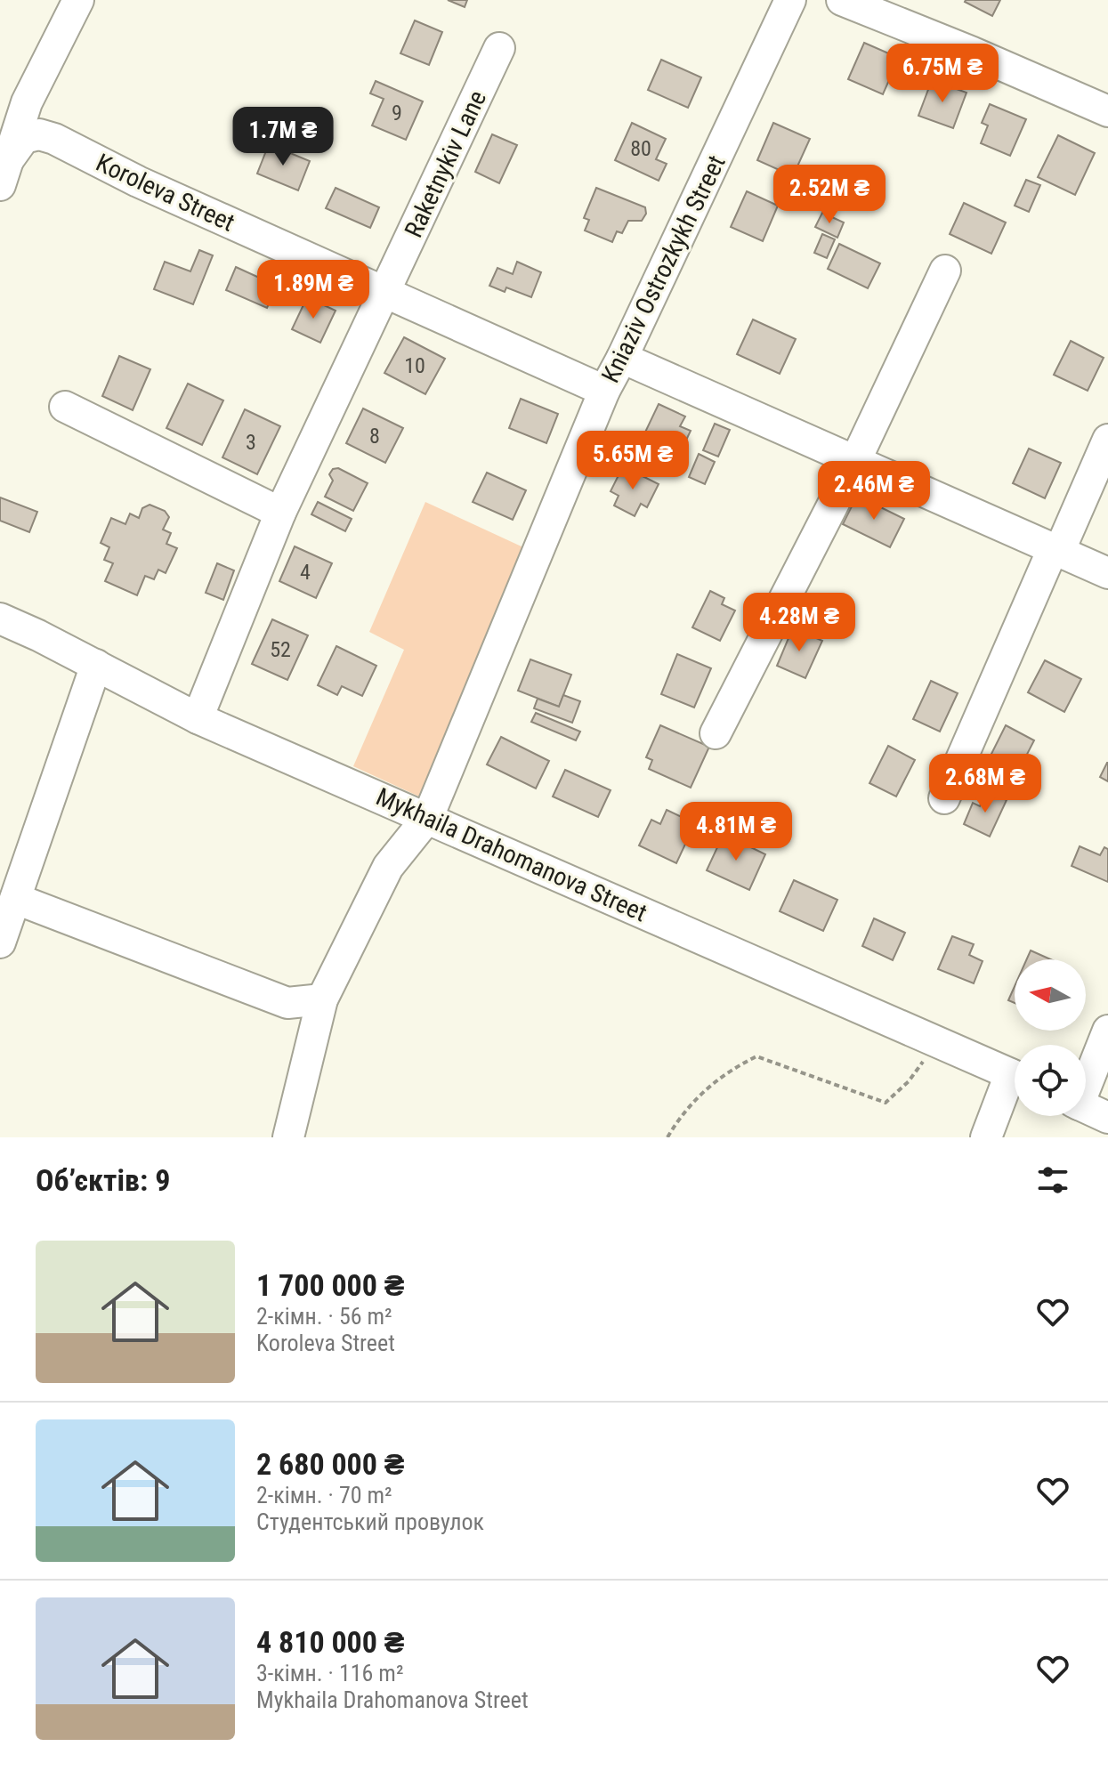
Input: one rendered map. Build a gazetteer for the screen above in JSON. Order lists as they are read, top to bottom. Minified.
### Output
{"streets":{"street":["Raketnykiv Lane","Koroleva Street","Kniaziv Ostrozkykh Street","Mykhaila Drahomanova Street"]},"crossings":[["Raketnykiv Lane","Koroleva Street"],["Raketnykiv Lane","Mykhaila Drahomanova Street"],["Koroleva Street","Kniaziv Ostrozkykh Street"],["Kniaziv Ostrozkykh Street","Mykhaila Drahomanova Street"]],"house_numbers":["9","80","10","8","3","4","52"],"north":"left","page":{"price":["6.75M ₴","1.7M ₴","2.52M ₴","1.89M ₴","5.65M ₴","2.46M ₴","4.28M ₴","2.68M ₴","4.81M ₴"],"heading":"Об’єктів: 9","list":[{"name":"1 700 000 ₴","note":"2-кімн. · 56 m² · Koroleva Street"},{"name":"2 680 000 ₴","note":"2-кімн. · 70 m² · Студентський провулок"},{"name":"4 810 000 ₴","note":"3-кімн. · 116 m² · Mykhaila Drahomanova Street"}]}}
